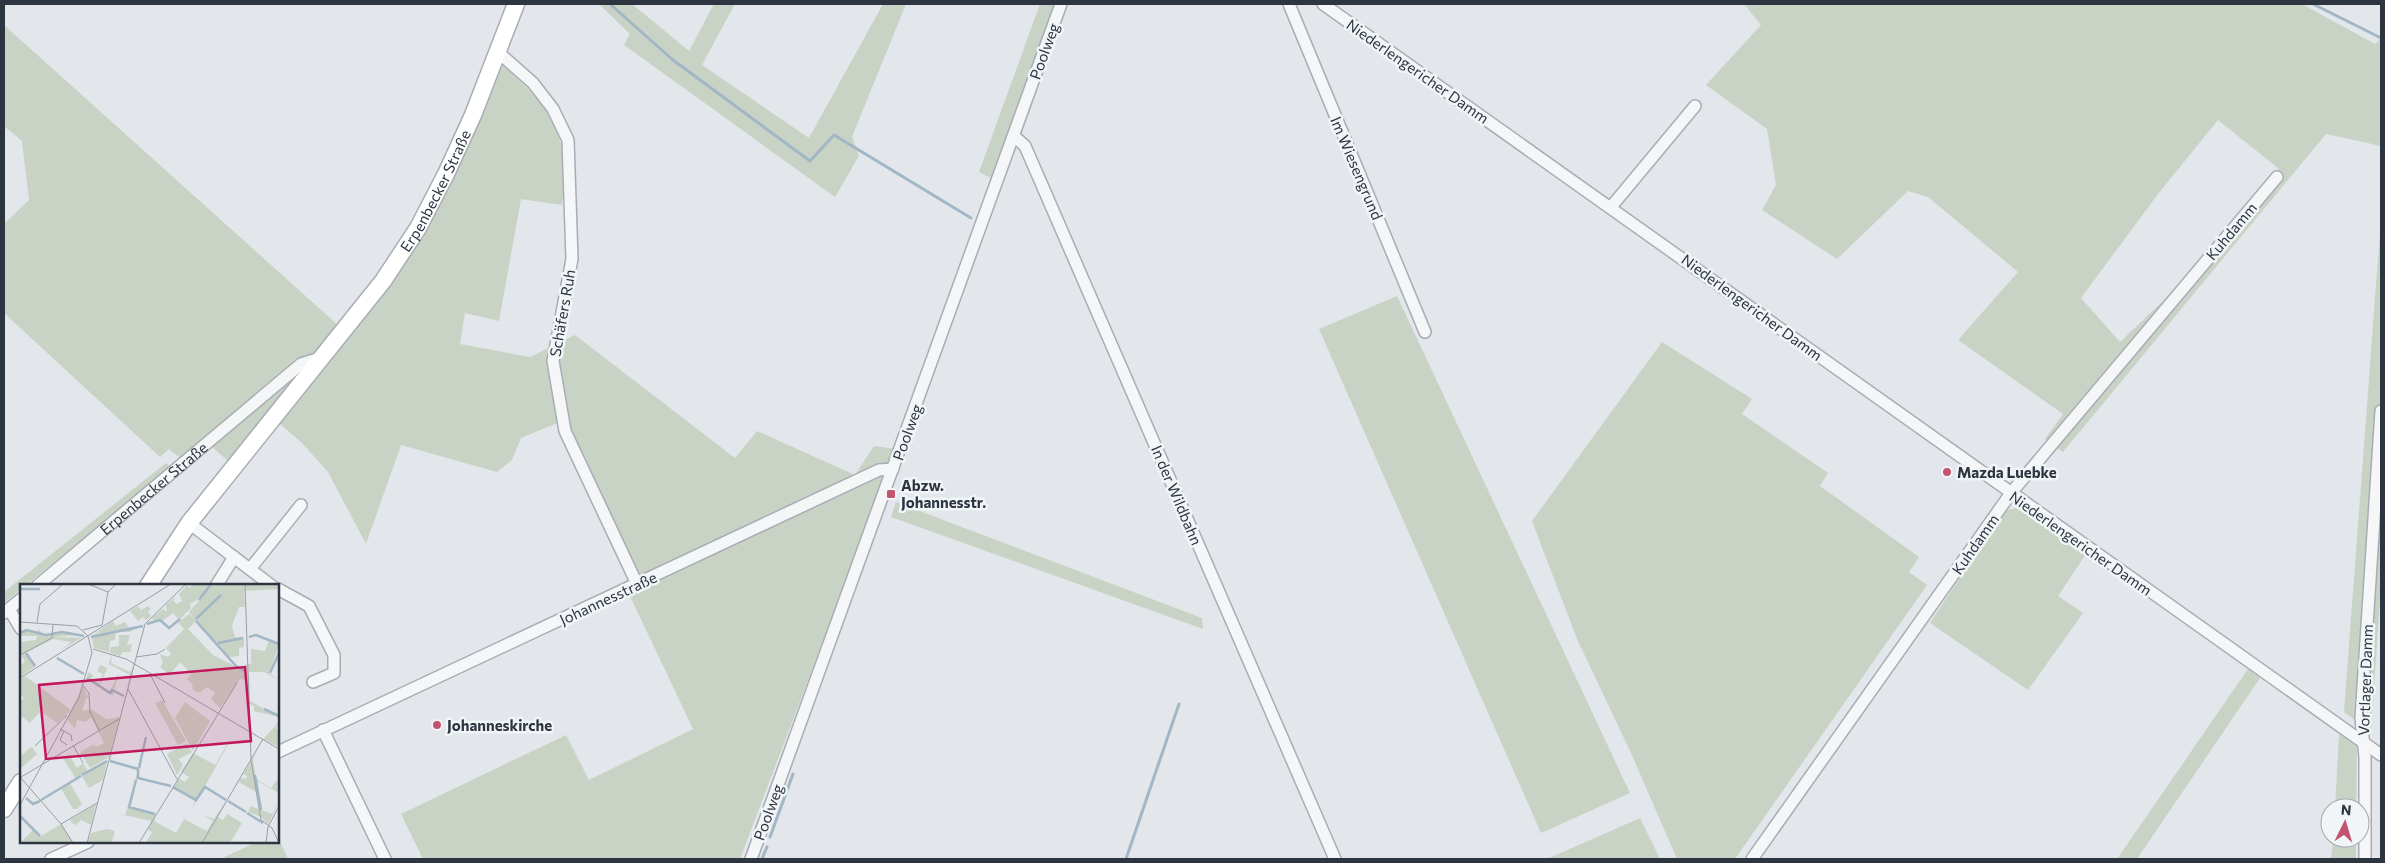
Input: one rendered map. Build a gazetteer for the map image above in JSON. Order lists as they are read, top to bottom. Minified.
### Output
{"streets":{"main road":["Erpenbecker Straße"],"street":["Poolweg","Niederlengericher Damm","Im Wiesengrund","Kuhdamm","Schäfers Ruh","In der Wildbahn","Johannesstraße","Vortlager Damm"]},"crossings":[["Poolweg","In der Wildbahn"],["Poolweg","Johannesstraße"],["Niederlengericher Damm","Kuhdamm"],["Niederlengericher Damm","Vortlager Damm"],["Erpenbecker Straße","Schäfers Ruh"],["Schäfers Ruh","Johannesstraße"]],"places":{"other":["Mazda Luebke","Johanneskirche"],"transit":["Abzw. Johannesstr."]},"north":"top"}
